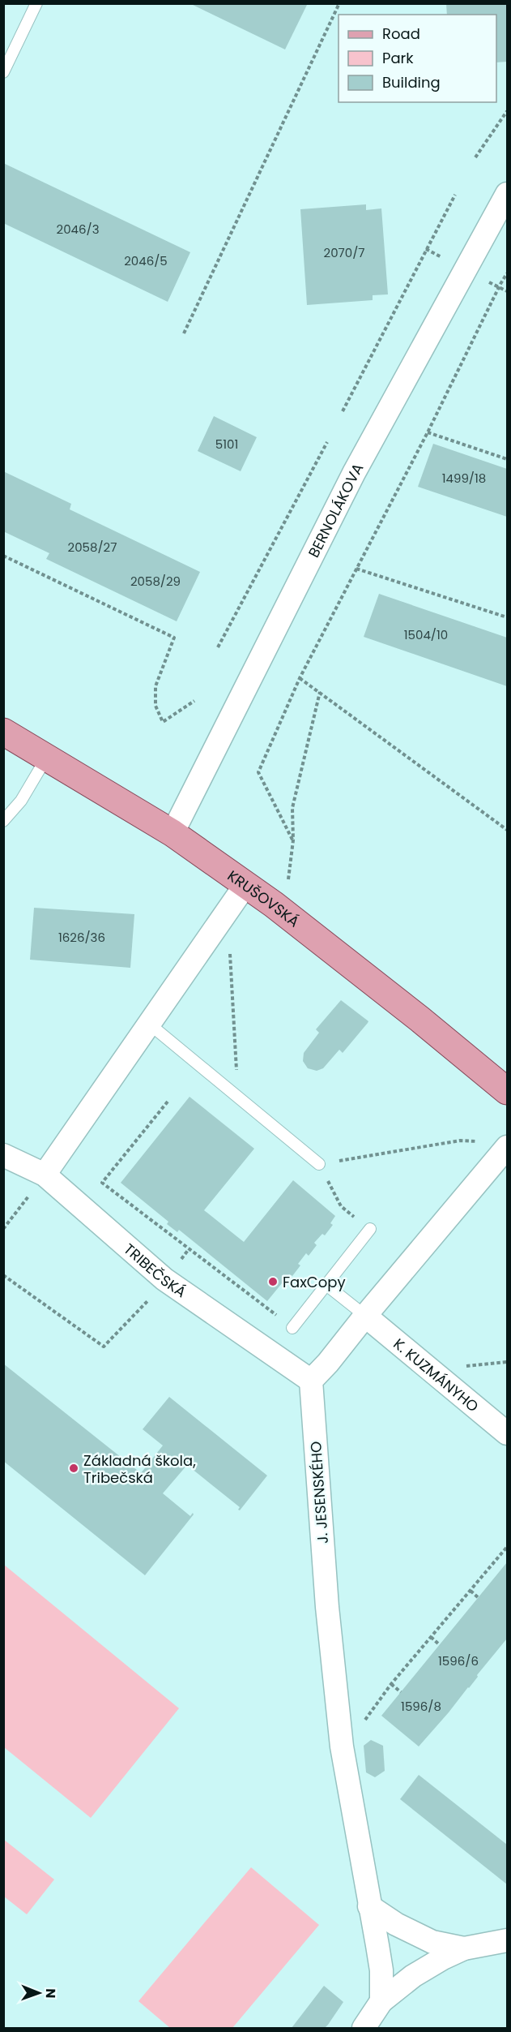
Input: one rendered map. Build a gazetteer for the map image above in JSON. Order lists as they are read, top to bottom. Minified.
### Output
{"streets":{"main road":["KRUŠOVSKÁ"],"street":["BERNOLÁKOVA","TRIBEČSKÁ","K. KUZMÁNYHO","J. JESENSKÉHO"]},"crossings":[["BERNOLÁKOVA","KRUŠOVSKÁ"],["TRIBEČSKÁ","J. JESENSKÉHO"]],"places":["FaxCopy","Základná škola, Tribečská"],"house_numbers":["2046/3","2070/7","2046/5","5101","1499/18","2058/27","2058/29","1504/10","1626/36","1596/6","1596/8"],"legend":["Road","Park","Building"],"north":"right"}
